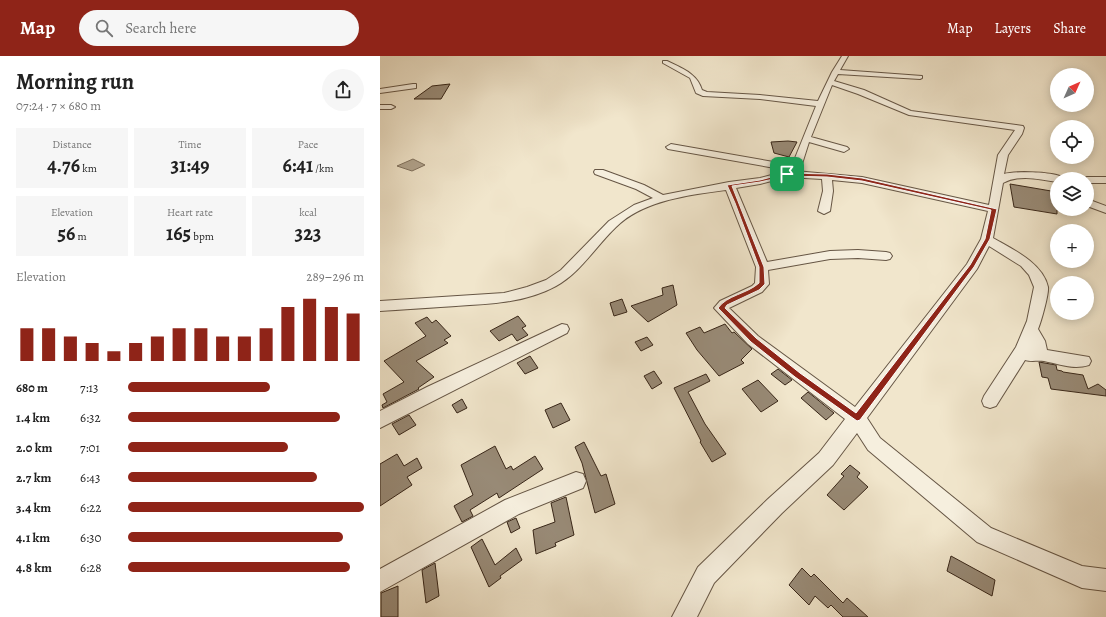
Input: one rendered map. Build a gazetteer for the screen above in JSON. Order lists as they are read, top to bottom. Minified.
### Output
{"north":"top right","page":{"header":"Map","search":"Search here","nav":["Map","Layers","Share"],"heading":["Morning run","07:24 · 7 × 680 m"],"map_buttons":["+","−"],"stats":[["Distance","4.76 km"],["Time","31:49"],["Pace","6:41 /km"],["Elevation","56 m"],["Heart rate","165 bpm"],["kcal","323"]],"chart":["Elevation","289–296 m"],"list":[{"name":"680 m","note":"7:13"},{"name":"1.4 km","note":"6:32"},{"name":"2.0 km","note":"7:01"},{"name":"2.7 km","note":"6:43"},{"name":"3.4 km","note":"6:22"},{"name":"4.1 km","note":"6:30"},{"name":"4.8 km","note":"6:28"}]}}
